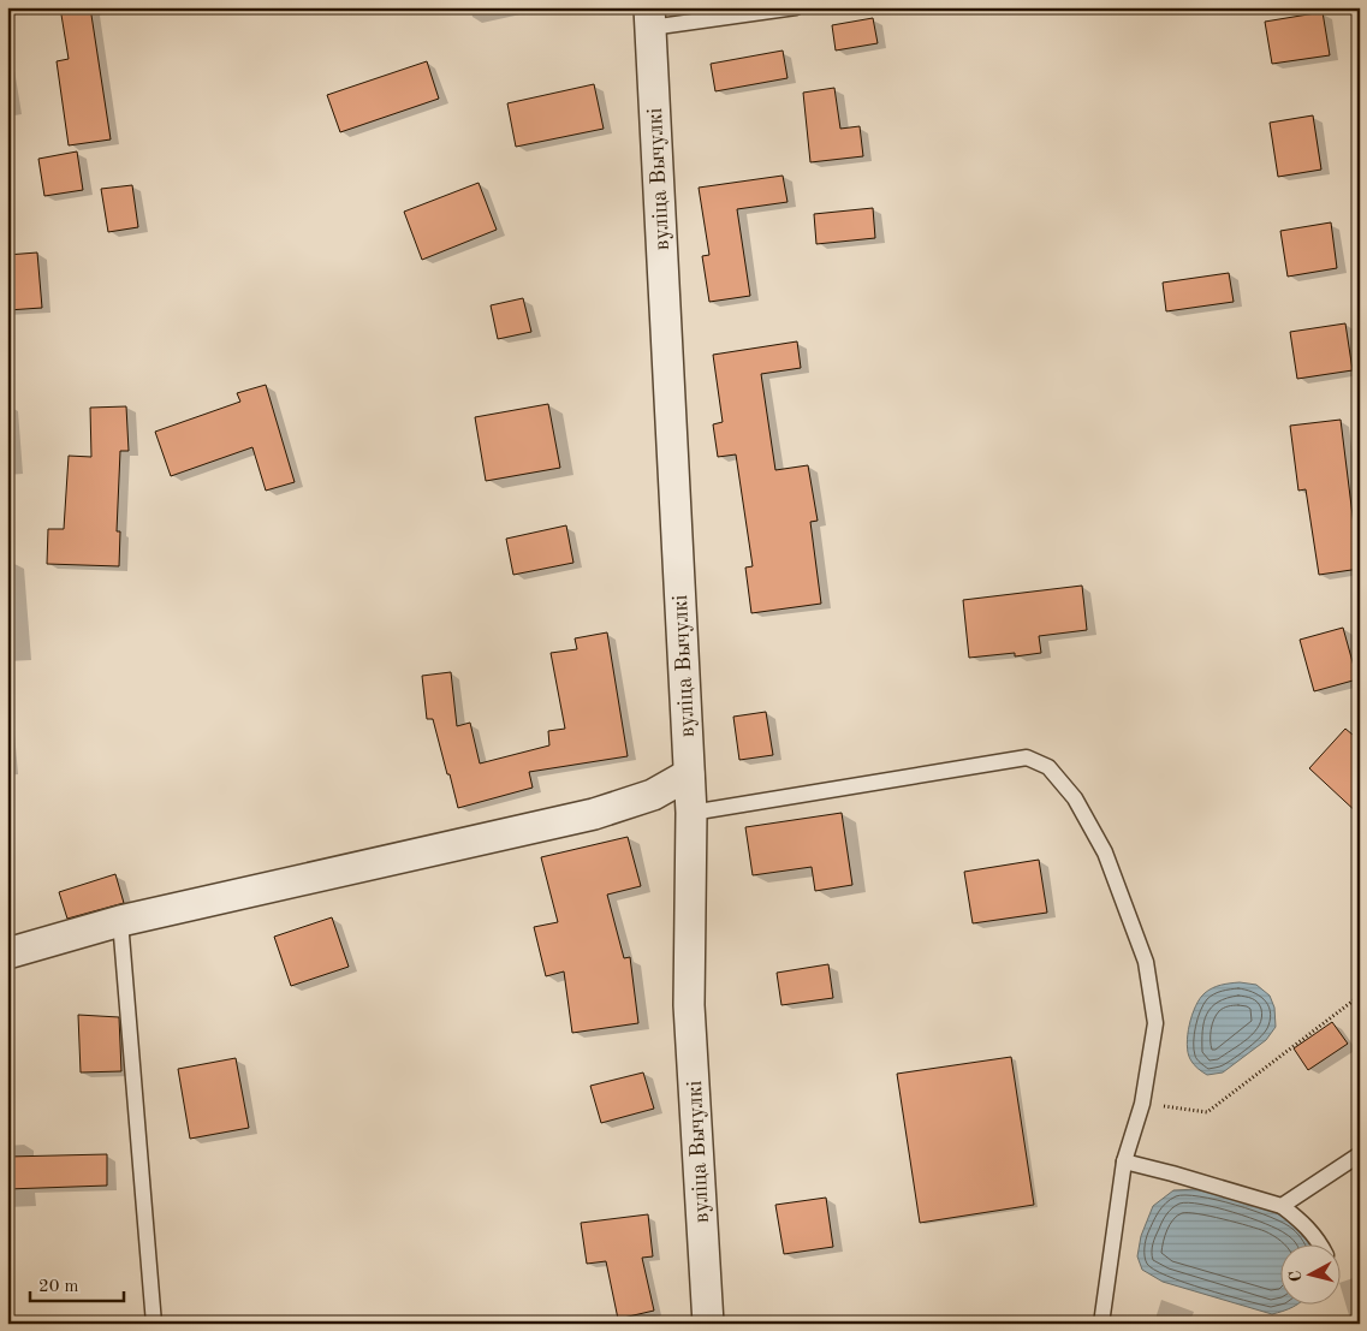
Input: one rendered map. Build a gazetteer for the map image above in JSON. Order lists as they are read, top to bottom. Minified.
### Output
{"streets":{"street":["вуліца Вычулкі"]},"scale_bar":"20 m","north":"left"}
